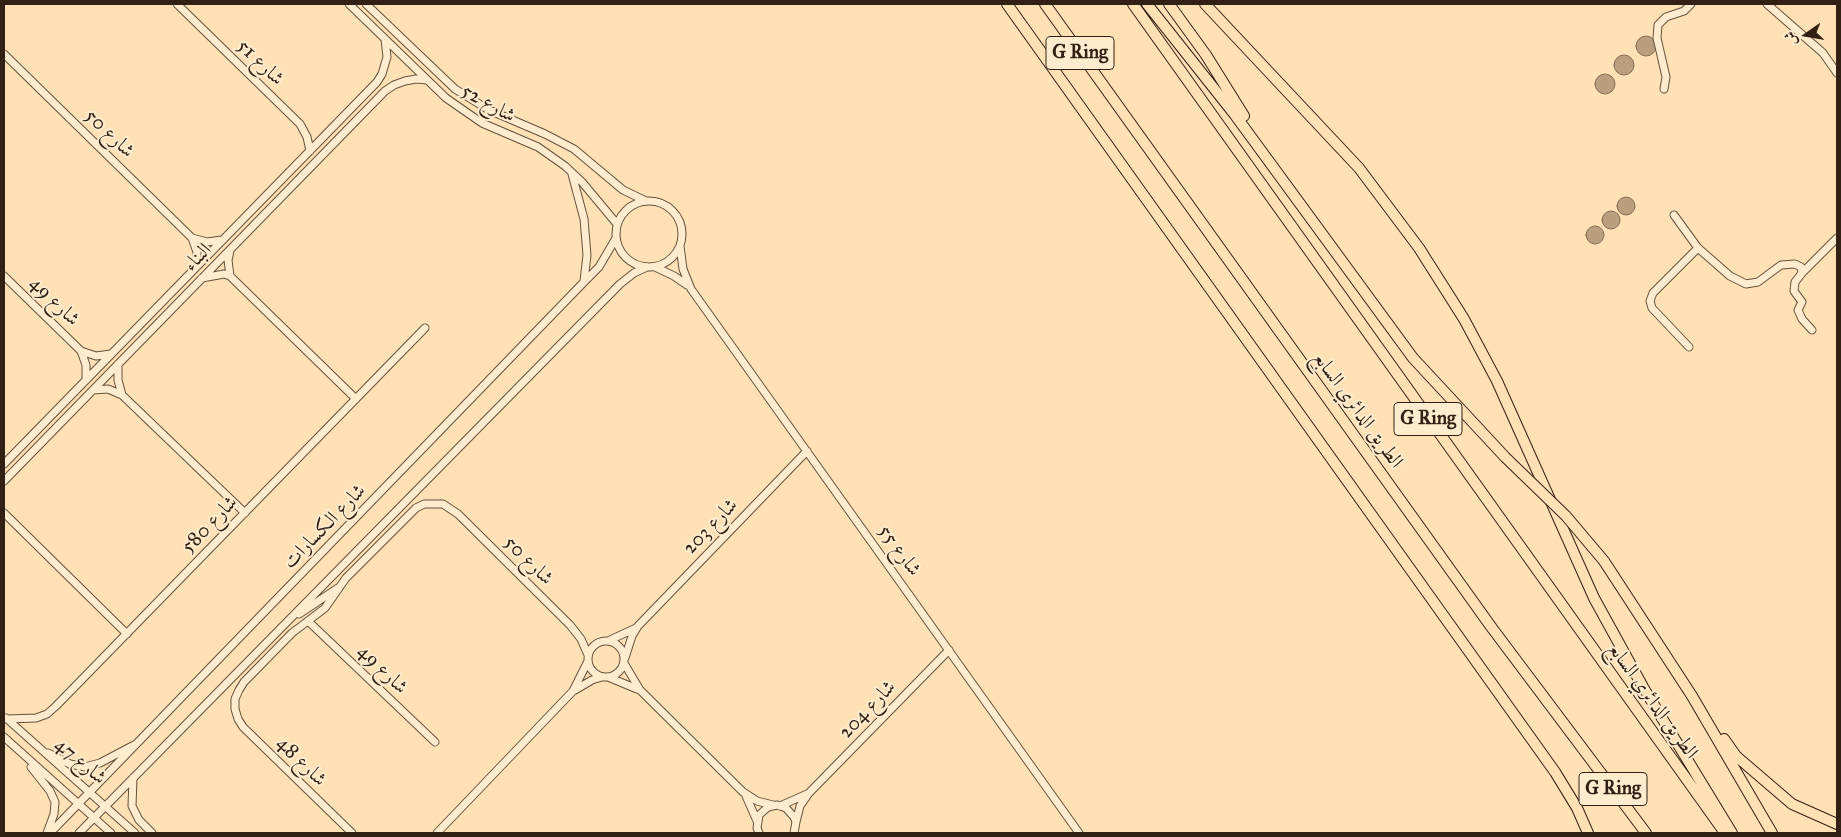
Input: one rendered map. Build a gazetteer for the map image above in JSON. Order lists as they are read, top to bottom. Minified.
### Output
{"streets":{"highway":["G Ring","الطريق الدائري السابع"],"street":["شارع 51","شارع 52","شارع 50","البناء","شارع 49","شارع 580","شارع الكسارات","شارع 203","شارع 55","شارع 204","شارع 47","شارع 48"]},"crossings":[["شارع 51","البناء"],["شارع 52","البناء"],["شارع 52","شارع الكسارات"],["شارع 52","شارع 55"],["شارع 50","شارع 203"],["البناء","شارع 49"],["شارع 49","شارع 48"],["شارع 580","شارع 47"],["شارع الكسارات","شارع 55"],["شارع الكسارات","شارع 47"],["شارع 203","شارع 55"],["شارع 55","شارع 204"]],"north":"left"}
